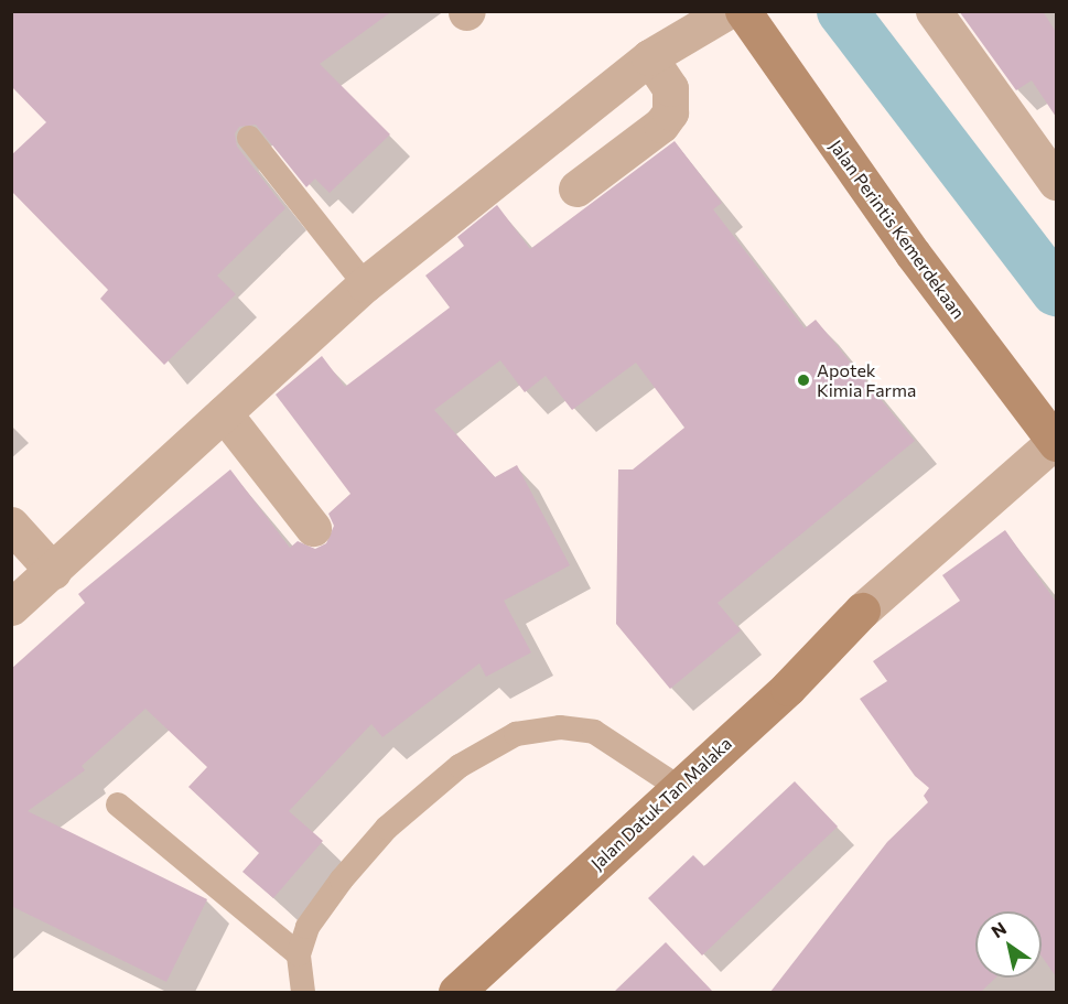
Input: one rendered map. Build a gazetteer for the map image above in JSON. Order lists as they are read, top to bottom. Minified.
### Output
{"streets":{"street":["Jalan Perintis Kemerdekaan","Jalan Datuk Tan Malaka"]},"crossings":[["Jalan Perintis Kemerdekaan","Jalan Datuk Tan Malaka"]],"places":["Apotek Kimia Farma"],"north":"top left"}
